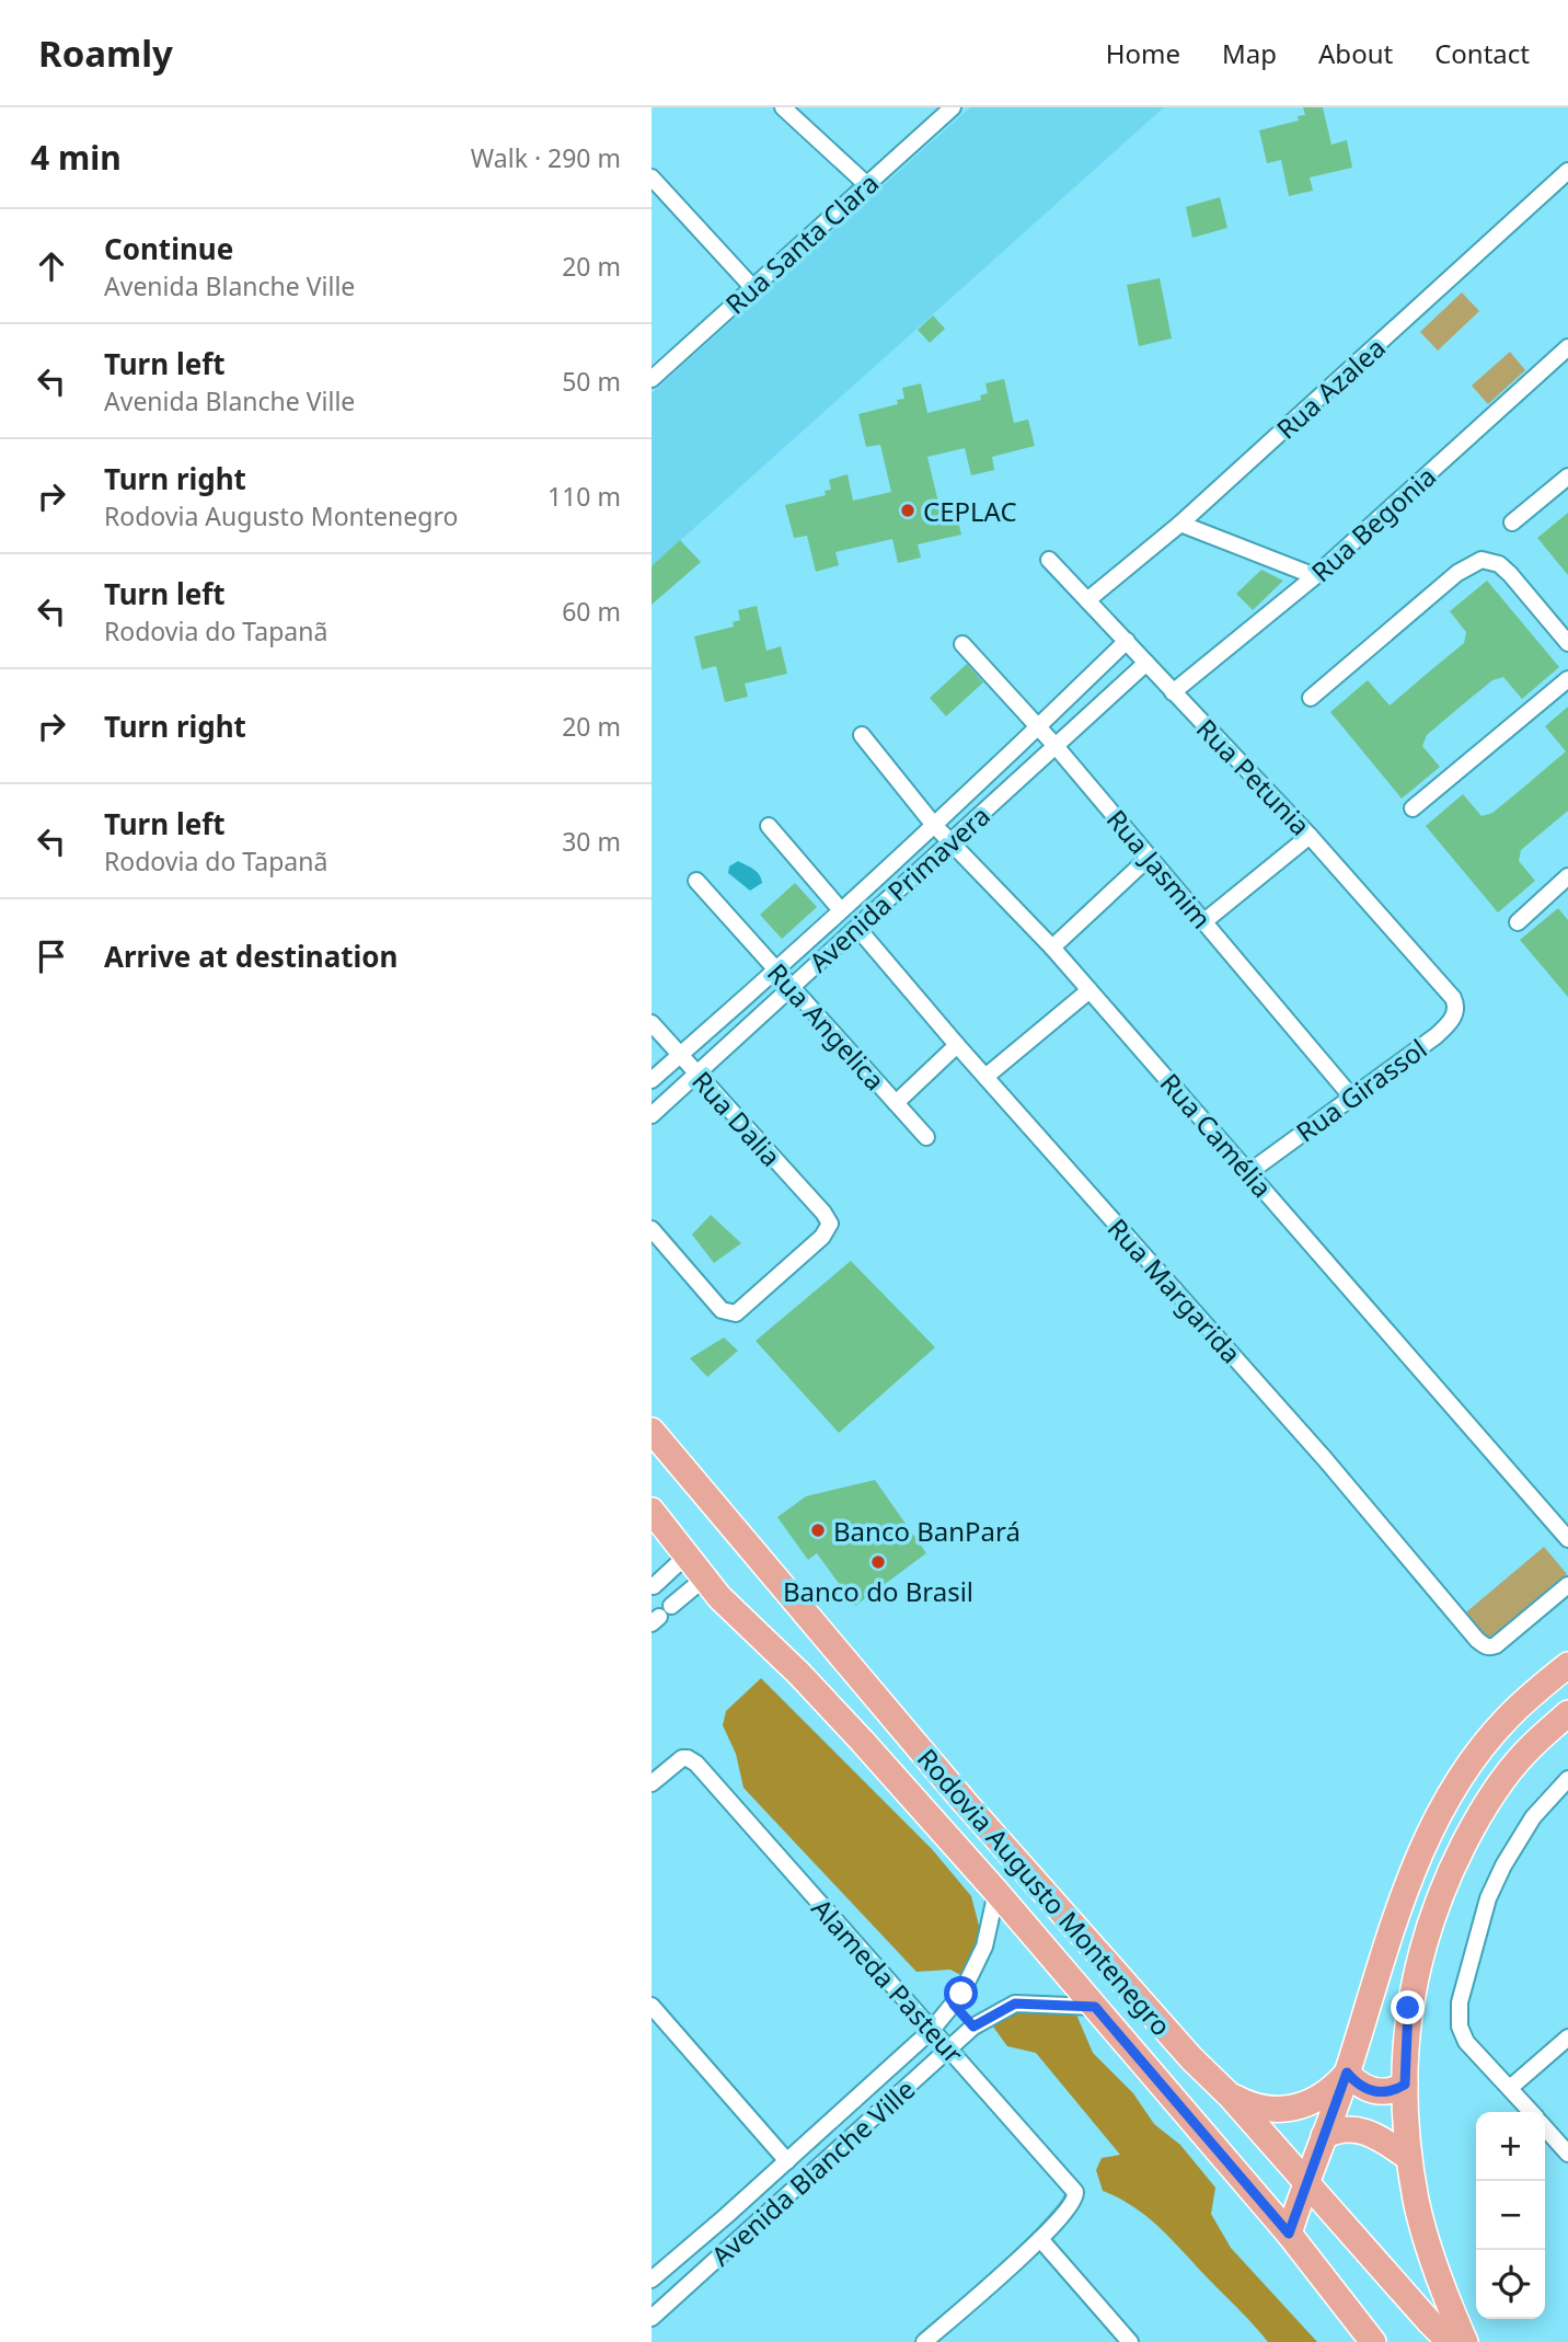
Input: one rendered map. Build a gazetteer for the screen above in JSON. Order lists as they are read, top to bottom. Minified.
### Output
{"streets":{"main road":["Rodovia Augusto Montenegro"],"street":["Rua Santa Clara","Rua Azalea","Rua Begonia","Rua Petunia","Rua Jasmim","Avenida Primavera","Rua Angelica","Rua Girassol","Rua Dalia","Rua Camélia","Rua Margarida","Alameda Pasteur","Avenida Blanche Ville"]},"crossings":[["Rua Azalea","Rua Petunia"],["Rua Begonia","Rua Petunia"],["Rua Petunia","Avenida Primavera"],["Rua Petunia","Rua Girassol"],["Rua Jasmim","Avenida Primavera"],["Rua Jasmim","Rua Girassol"],["Avenida Primavera","Rua Angelica"],["Avenida Primavera","Rua Dalia"],["Avenida Primavera","Rua Camélia"],["Avenida Primavera","Rua Margarida"],["Rua Girassol","Rua Camélia"],["Rodovia Augusto Montenegro","Avenida Blanche Ville"],["Alameda Pasteur","Avenida Blanche Ville"]],"places":["CEPLAC","Banco BanPará","Banco do Brasil"],"page":{"header":"Roamly","nav":["Home","Map","About","Contact"],"heading":["4 min","Walk · 290 m"],"list":[["Continue","Avenida Blanche Ville","20 m"],["Turn left","Avenida Blanche Ville","50 m"],["Turn right","Rodovia Augusto Montenegro","110 m"],["Turn left","Rodovia do Tapanã","60 m"],["Turn right","20 m"],["Turn left","Rodovia do Tapanã","30 m"],"Arrive at destination"],"map_buttons":["+","−"]}}
